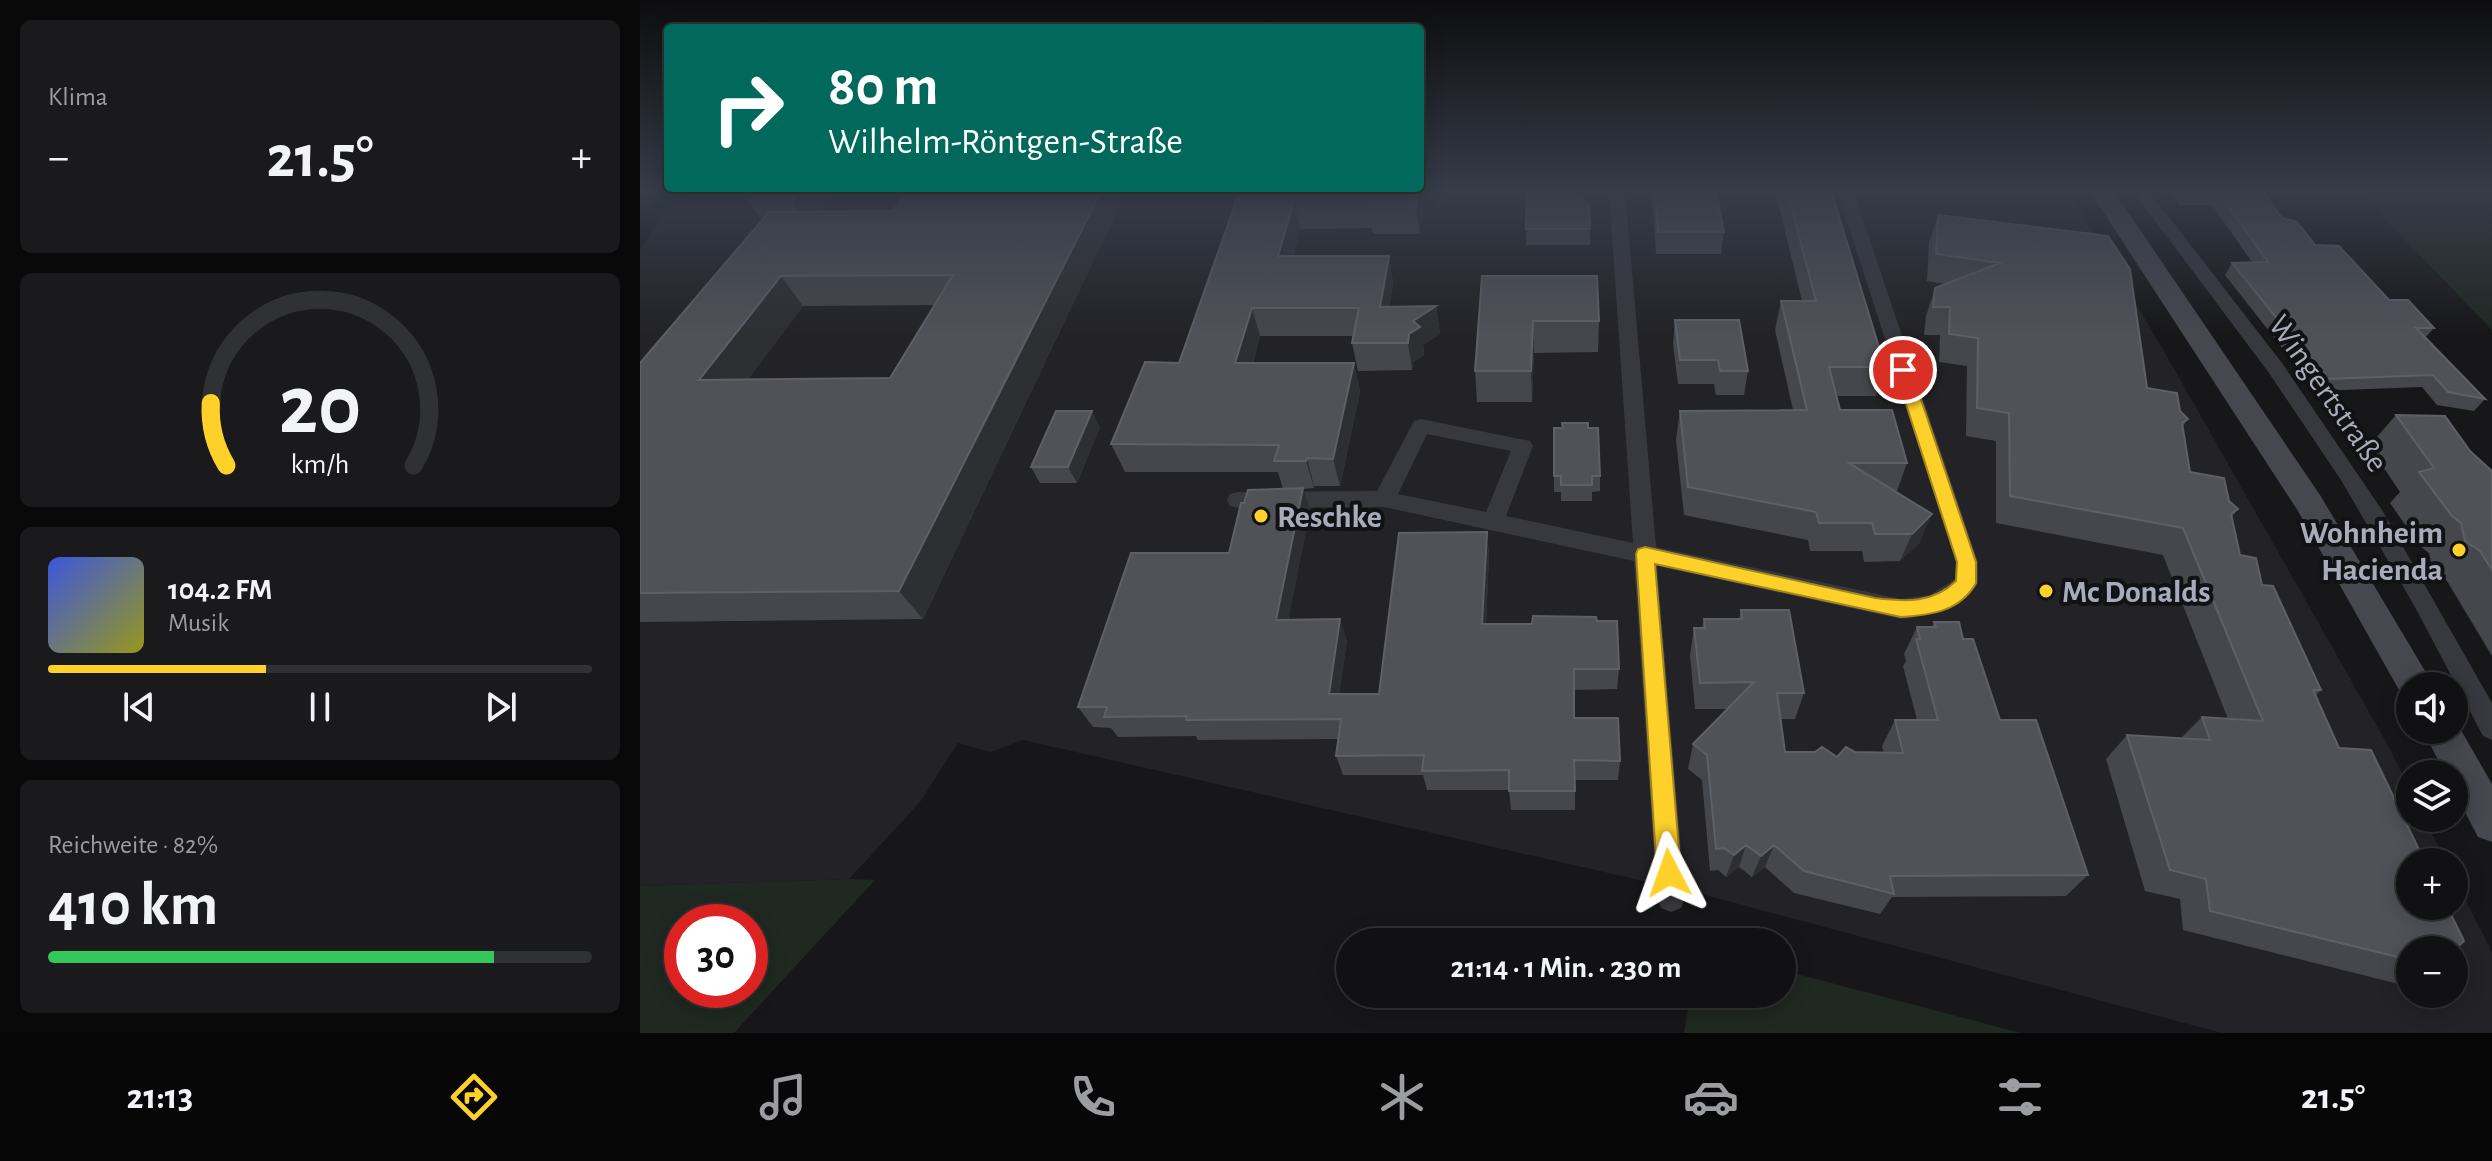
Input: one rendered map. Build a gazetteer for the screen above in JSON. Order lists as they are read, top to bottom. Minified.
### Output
{"streets":{"street":["Wingertstraße"]},"places":["Reschke","Wohnheim Hacienda","Mc Donalds"],"page":{"tile":["Klima",["Reichweite · 82%","410 km"]],"turn":["80 m","Wilhelm-Röntgen-Straße"],"heat":["−","21.5°","+"],"song":["104.2 FM","Musik"],"map_buttons":["+","−"],"limit":"30","trip":"21:14 · 1 Min. · 230 m","tabs":["21:13","21.5°"],"gauge":["20","km/h"]}}
